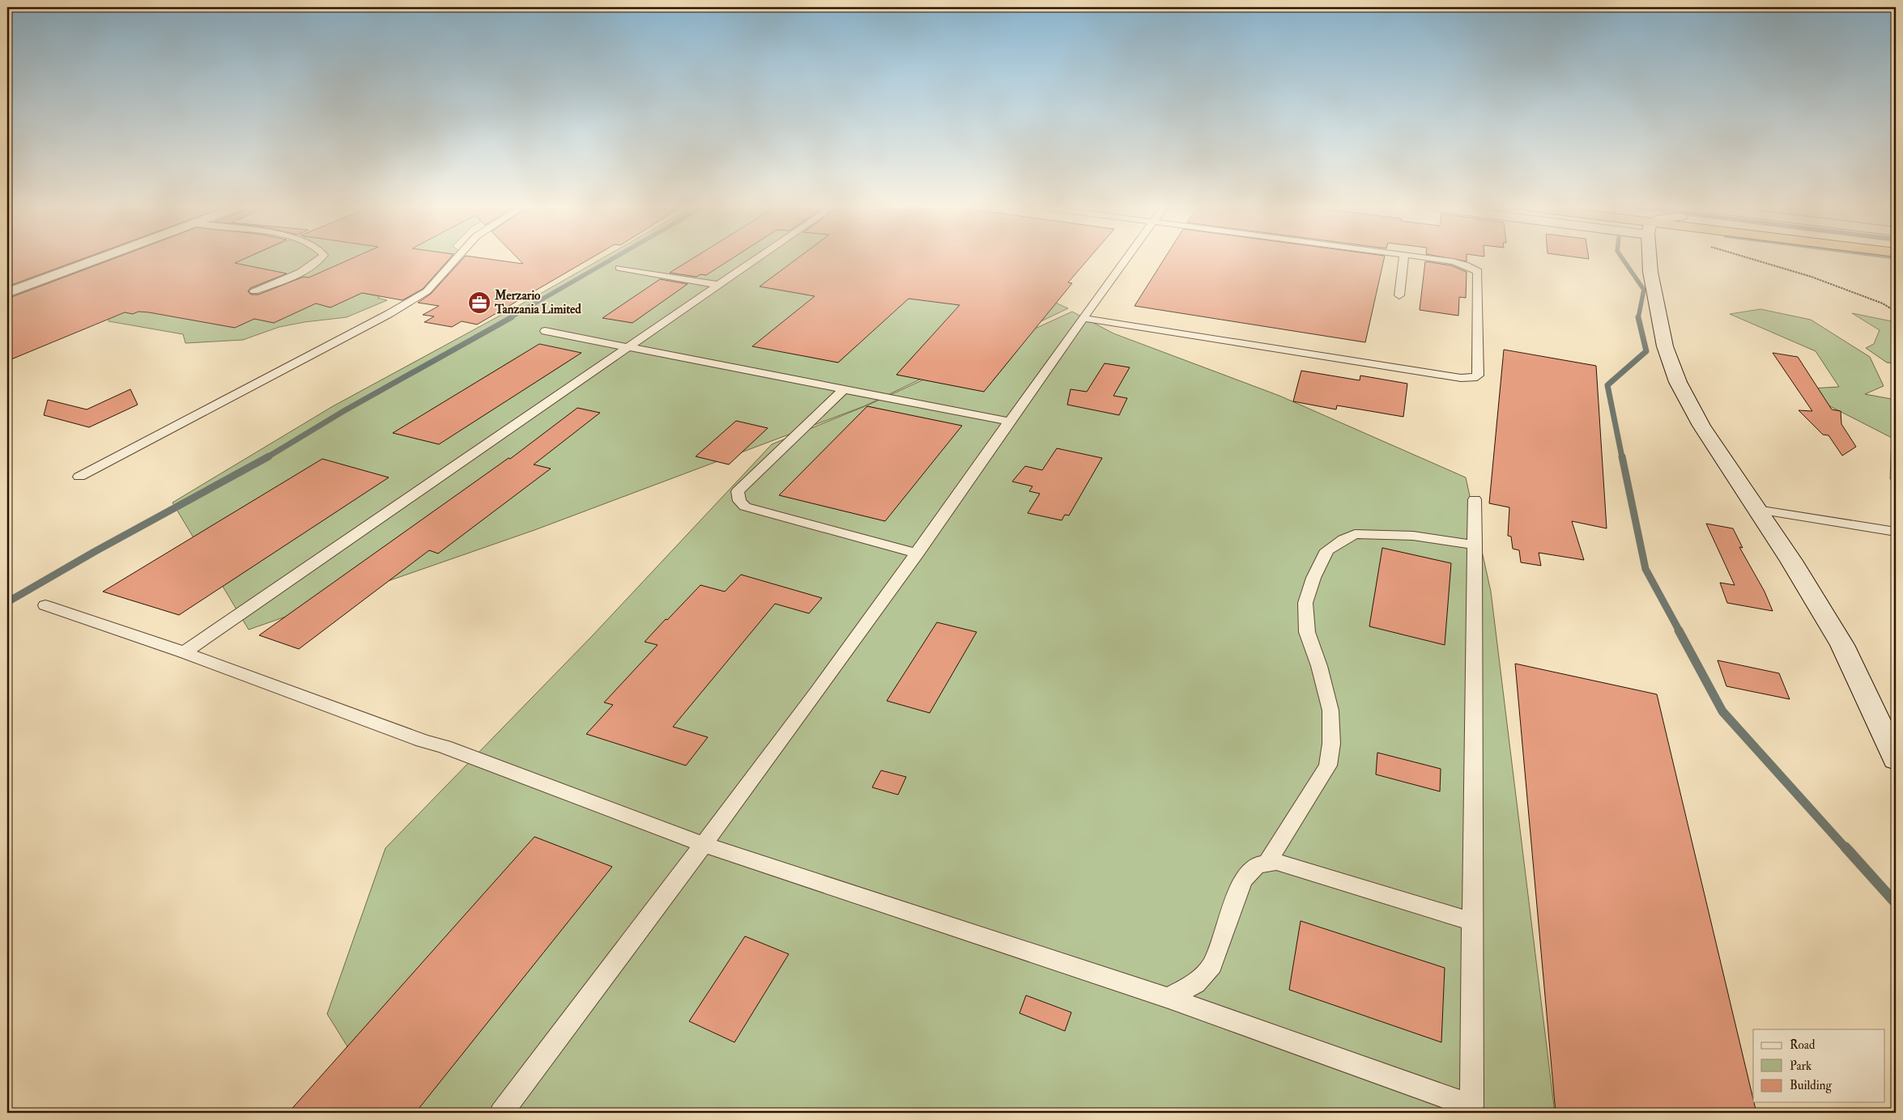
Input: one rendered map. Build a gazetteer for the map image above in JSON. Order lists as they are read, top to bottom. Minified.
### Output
{"places":{"office":["Merzario Tanzania Limited"]},"legend":["Road","Park","Building"]}
